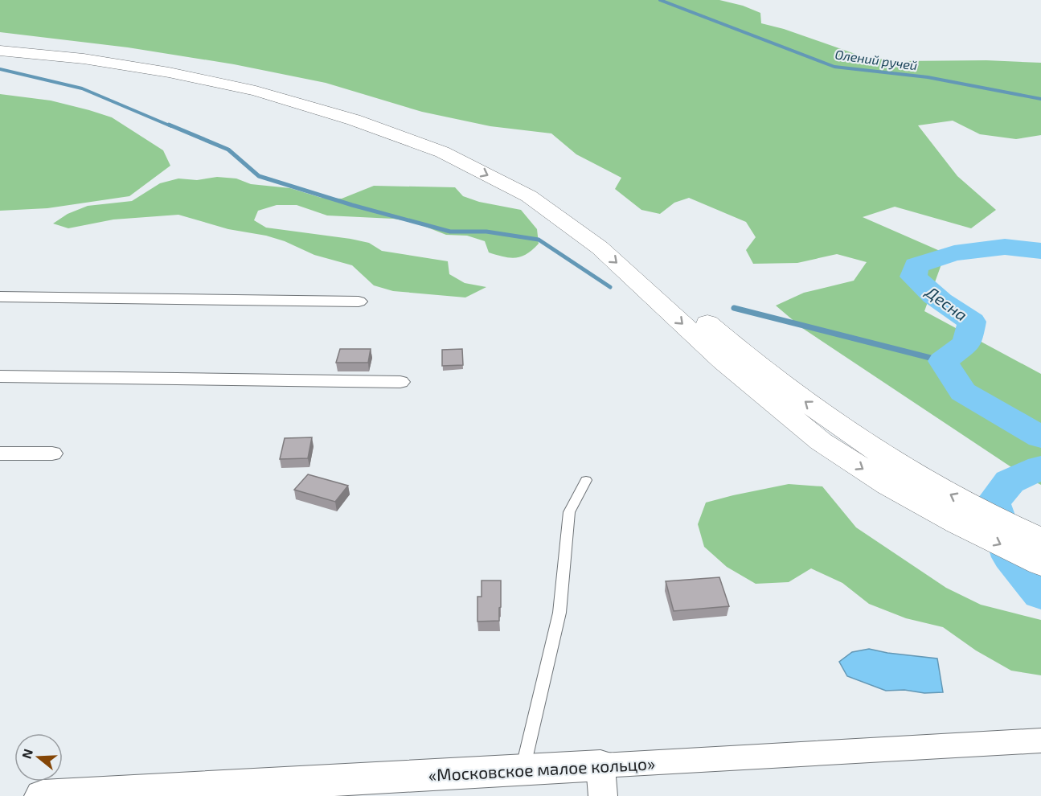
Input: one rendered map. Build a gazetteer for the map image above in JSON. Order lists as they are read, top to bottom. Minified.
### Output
{"streets":{"street":["«Московское малое кольцо»"]},"water":["Олений ручей","Десна"],"north":"left"}
